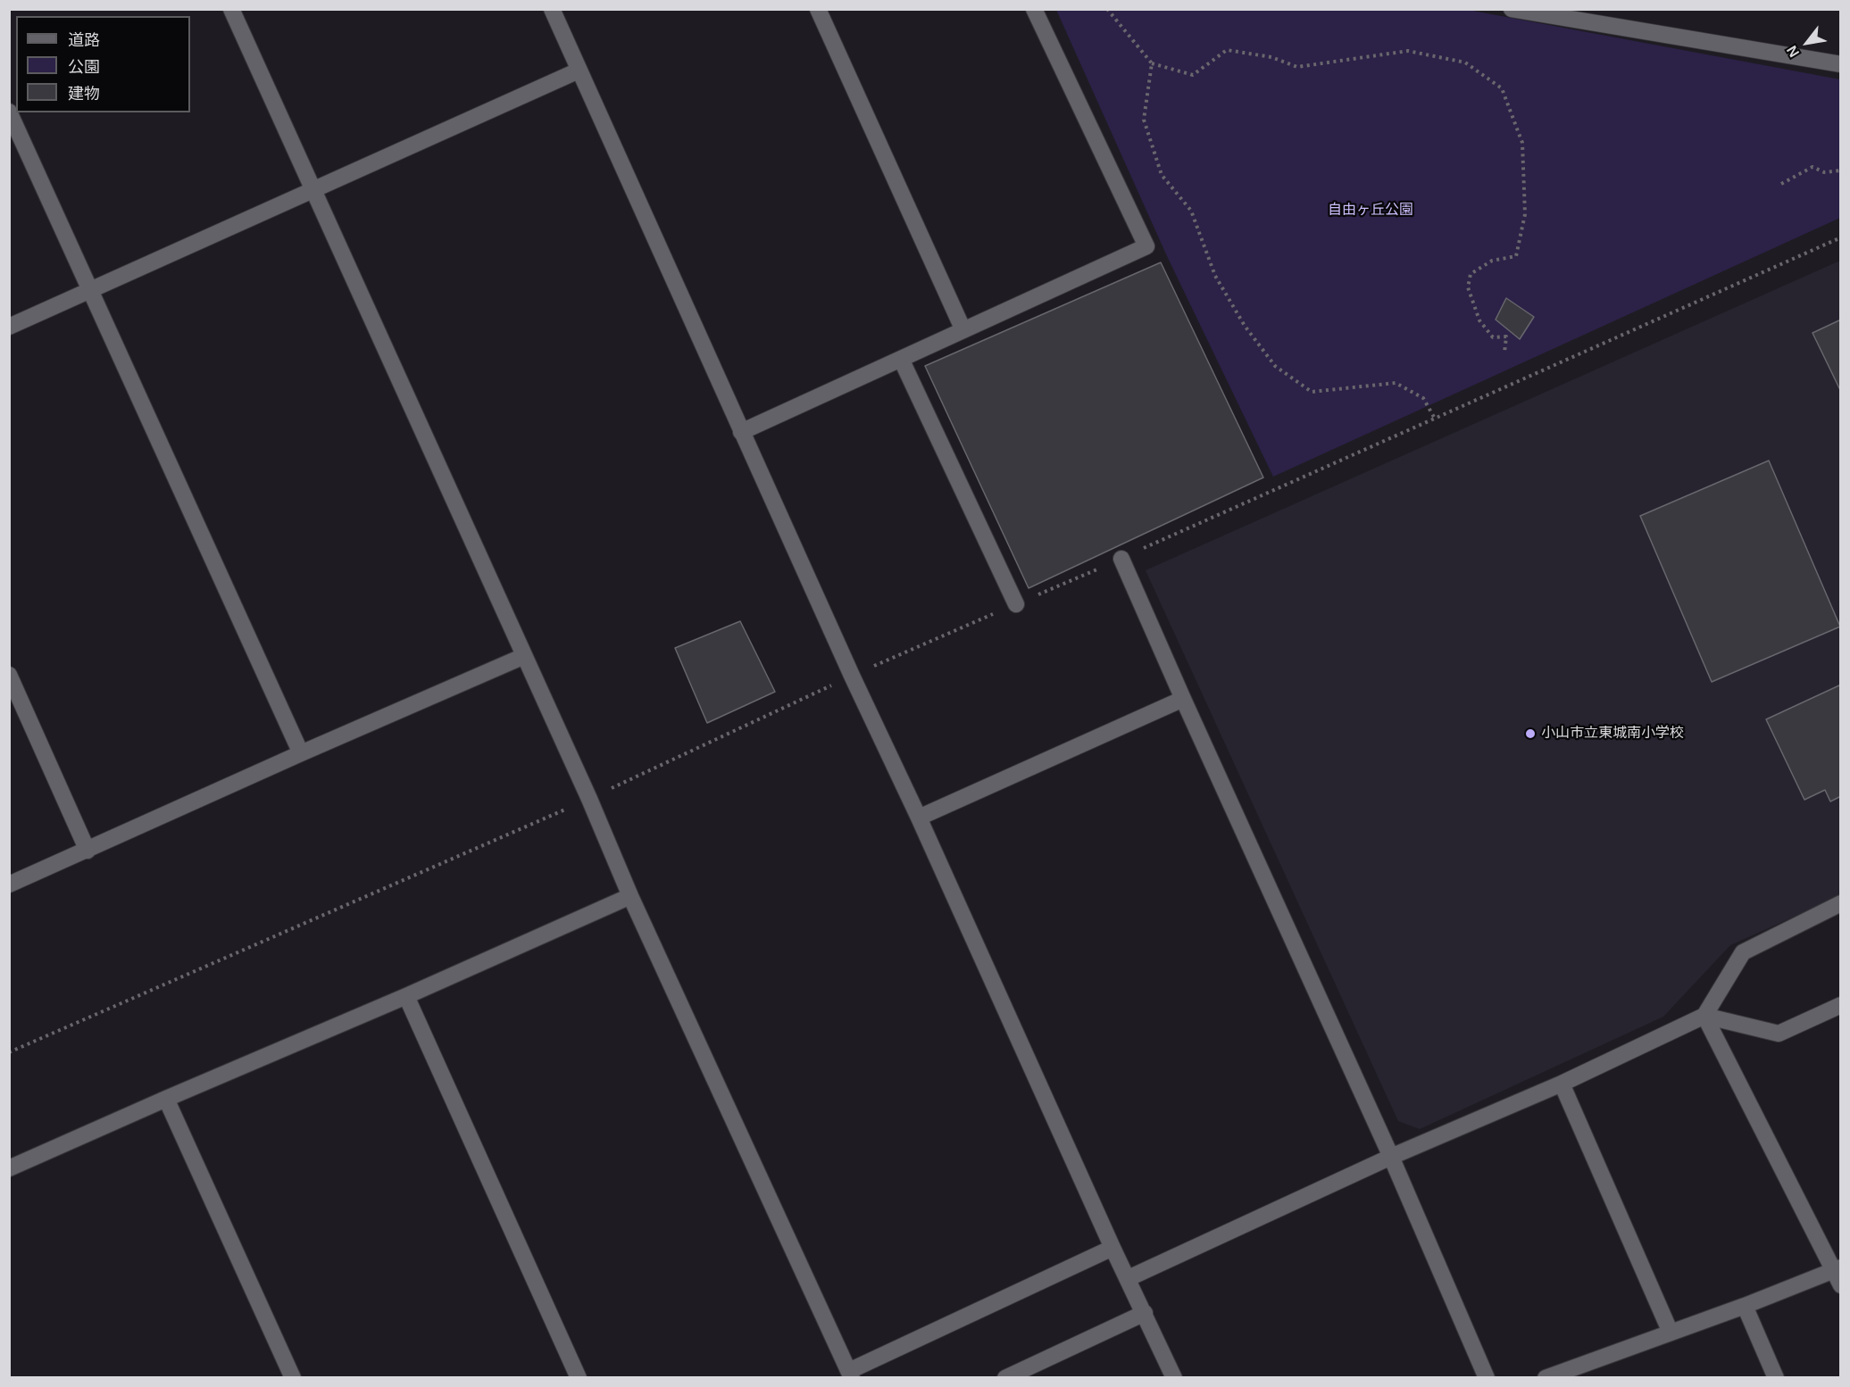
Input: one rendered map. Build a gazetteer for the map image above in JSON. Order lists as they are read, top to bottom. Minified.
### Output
{"parks":["自由ヶ丘公園"],"places":["小山市立東城南小学校"],"legend":["道路","公園","建物"],"north":"bottom left"}
